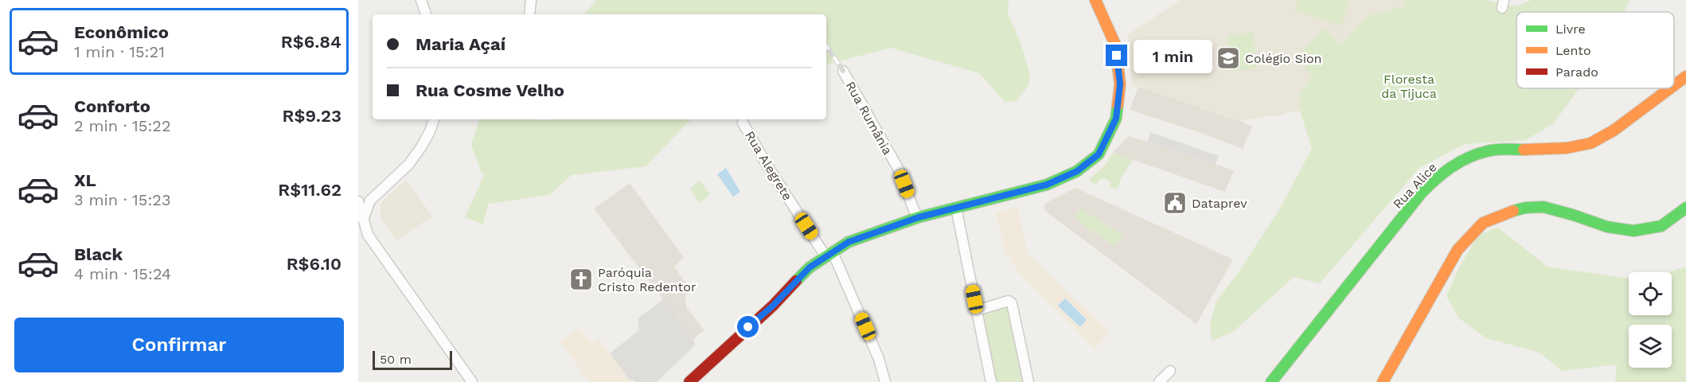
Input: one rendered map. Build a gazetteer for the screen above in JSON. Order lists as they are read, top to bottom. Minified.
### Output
{"streets":{"street":["Rua Rumânia","Rua Alegrete","Rua Alice"]},"parks":["Floresta da Tijuca"],"places":{"school or university":["Colégio Sion"],"public building":["Dataprev"],"church":["Paróquia Cristo Redentor"]},"legend":["Livre","Lento","Parado"],"scale_bar":"50 m","page":{"list":[{"name":"Econômico","note":"1 min · 15:21","value":"R$6.84"},{"name":"Conforto","note":"2 min · 15:22","value":"R$9.23"},{"name":"XL","note":"3 min · 15:23","value":"R$11.62"},{"name":"Black","note":"4 min · 15:24","value":"R$6.10"}],"banner":["Maria Açaí","Rua Cosme Velho"],"bubble":"1 min","buttons":"Confirmar","scale":"50 m"}}
